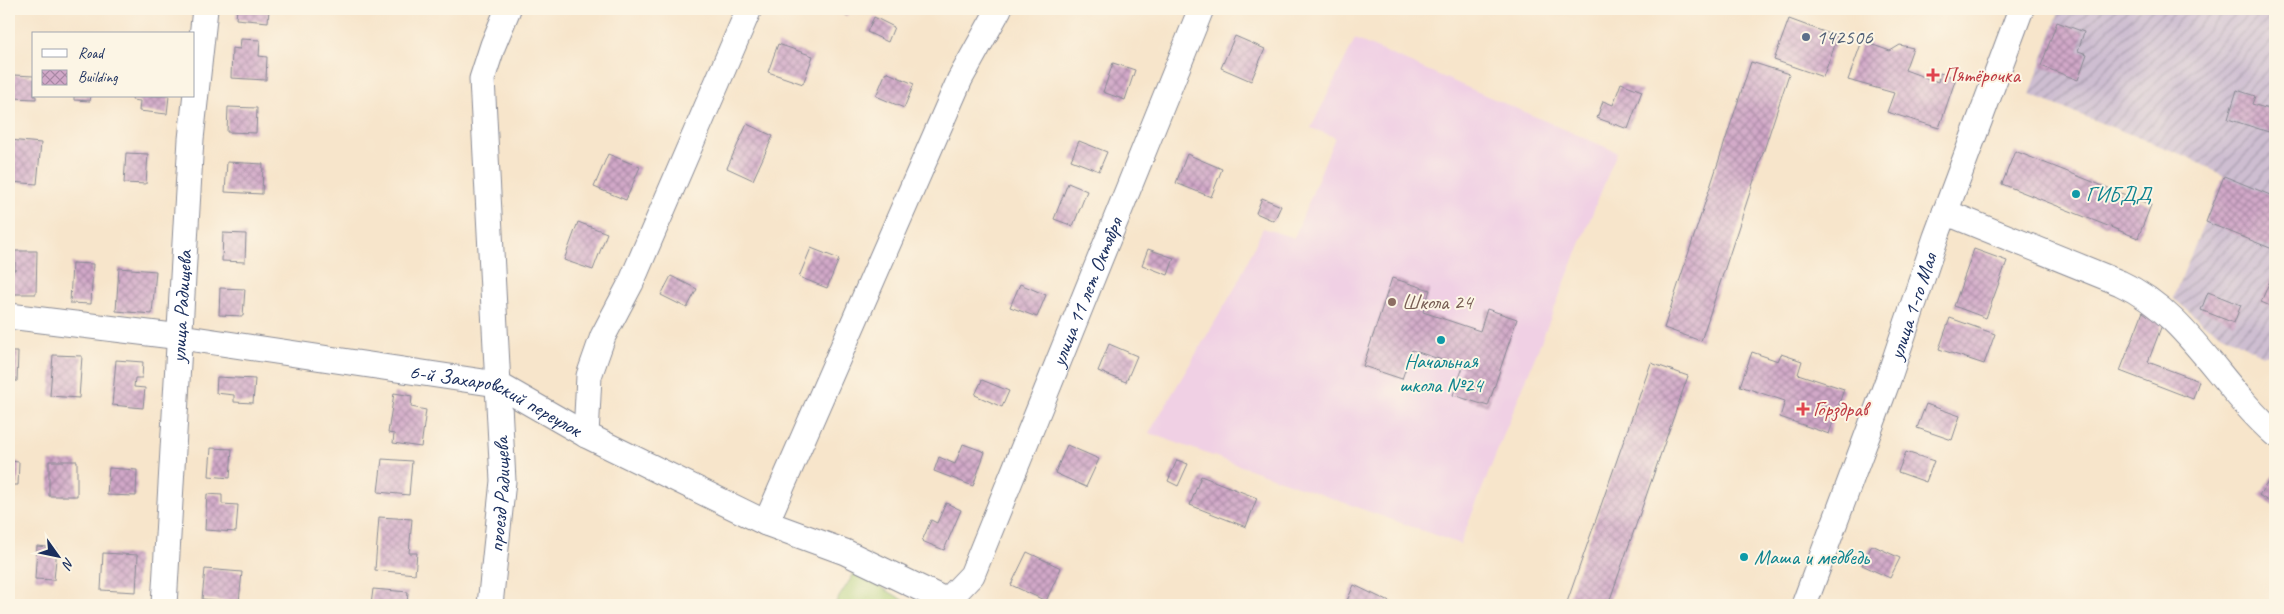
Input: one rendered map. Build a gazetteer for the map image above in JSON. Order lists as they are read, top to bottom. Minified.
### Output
{"streets":{"street":["улица 11 лет Октября","улица Радищева","улица 1-го Мая","6-й Захаровский переулок","проезд Радищева"]},"crossings":[["улица 11 лет Октября","6-й Захаровский переулок"],["улица Радищева","6-й Захаровский переулок"],["6-й Захаровский переулок","проезд Радищева"]],"places":{"other":["142506","ГИБДД","Школа 24","Начальная школа №24","Маша и медведь"],"health":["Пятёрочка","Горздрав"]},"legend":["Road","Building"],"north":"bottom right"}
